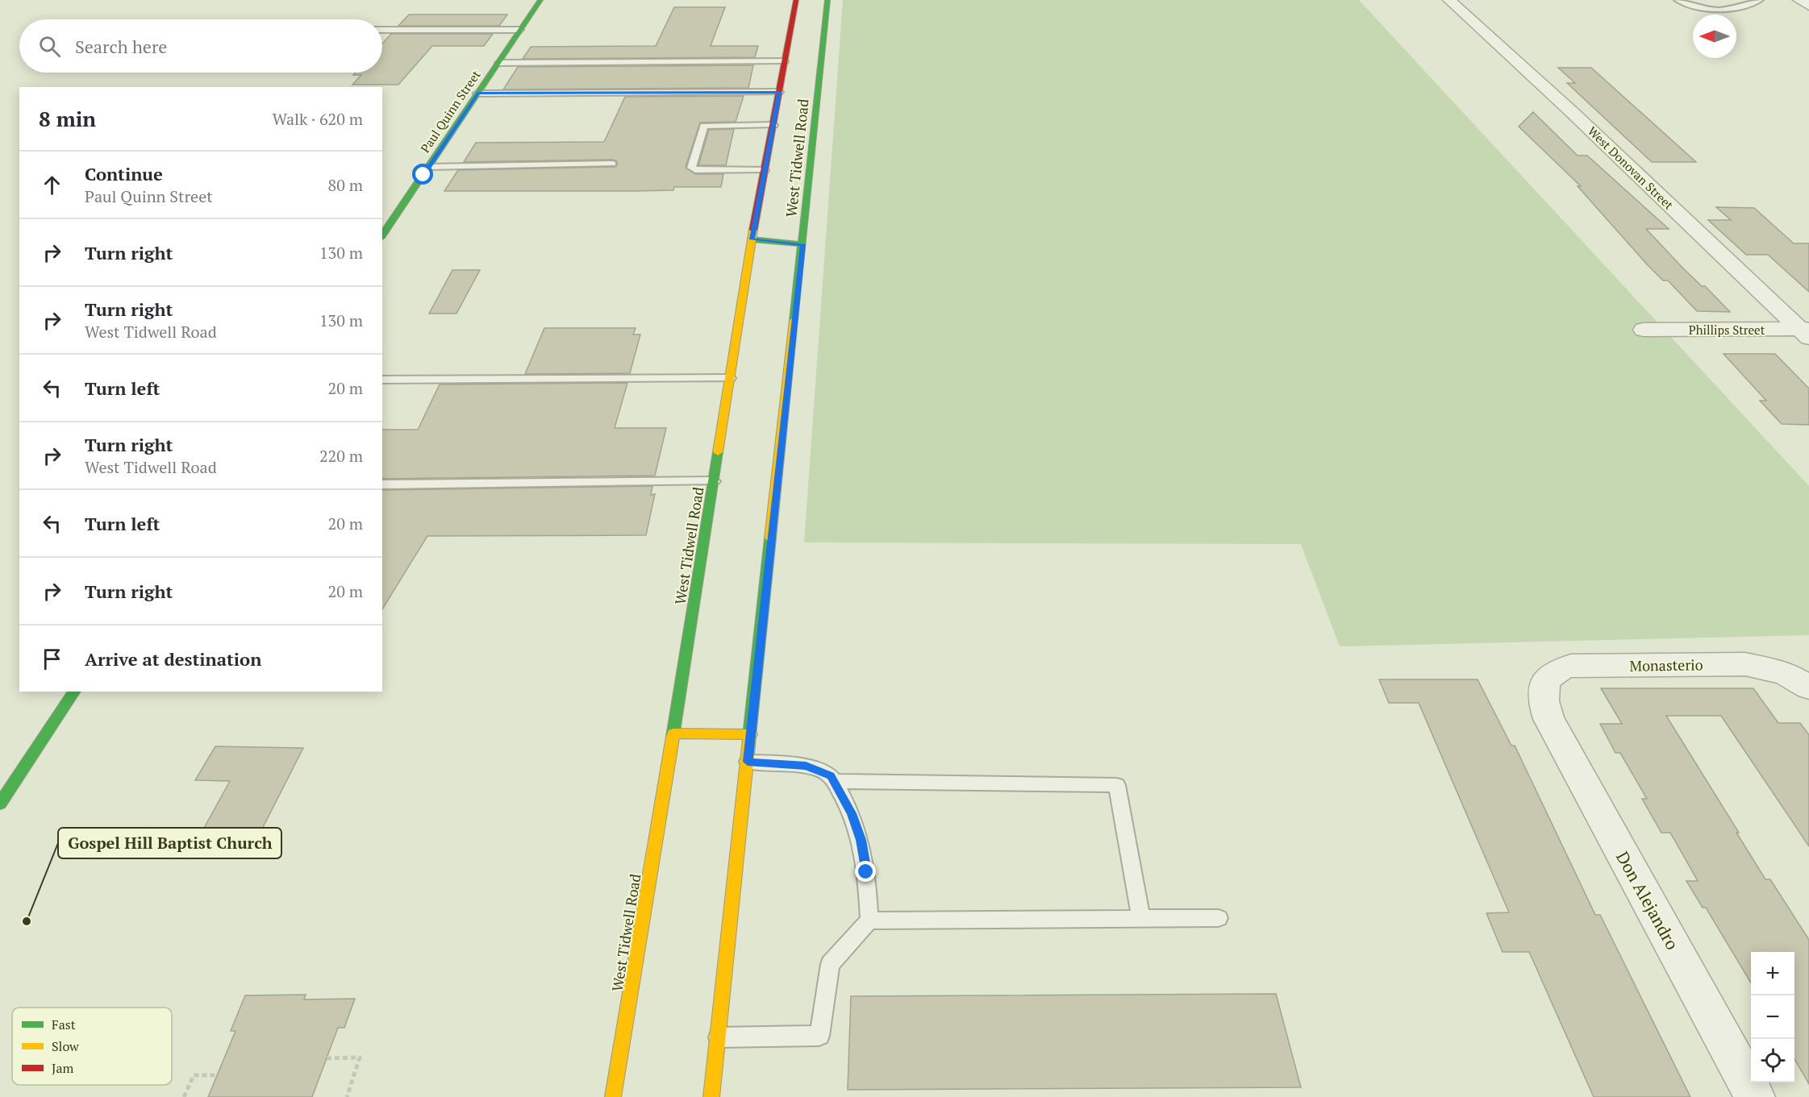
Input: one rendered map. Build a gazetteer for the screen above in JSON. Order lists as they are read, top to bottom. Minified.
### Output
{"streets":{"main road":["Paul Quinn Street","West Tidwell Road"],"street":["West Donovan Street","Phillips Street","Monasterio","Don Alejandro"]},"crossings":[["West Donovan Street","Phillips Street"],["Monasterio","Don Alejandro"]],"places":["Gospel Hill Baptist Church"],"legend":["Fast","Slow","Jam"],"north":"left","page":{"search":"Search here","heading":["8 min","Walk · 620 m"],"list":[["Continue","Paul Quinn Street","80 m"],["Turn right","130 m"],["Turn right","West Tidwell Road","130 m"],["Turn left","20 m"],["Turn right","West Tidwell Road","220 m"],["Turn left","20 m"],["Turn right","20 m"],"Arrive at destination"],"map_buttons":["+","−"]}}
